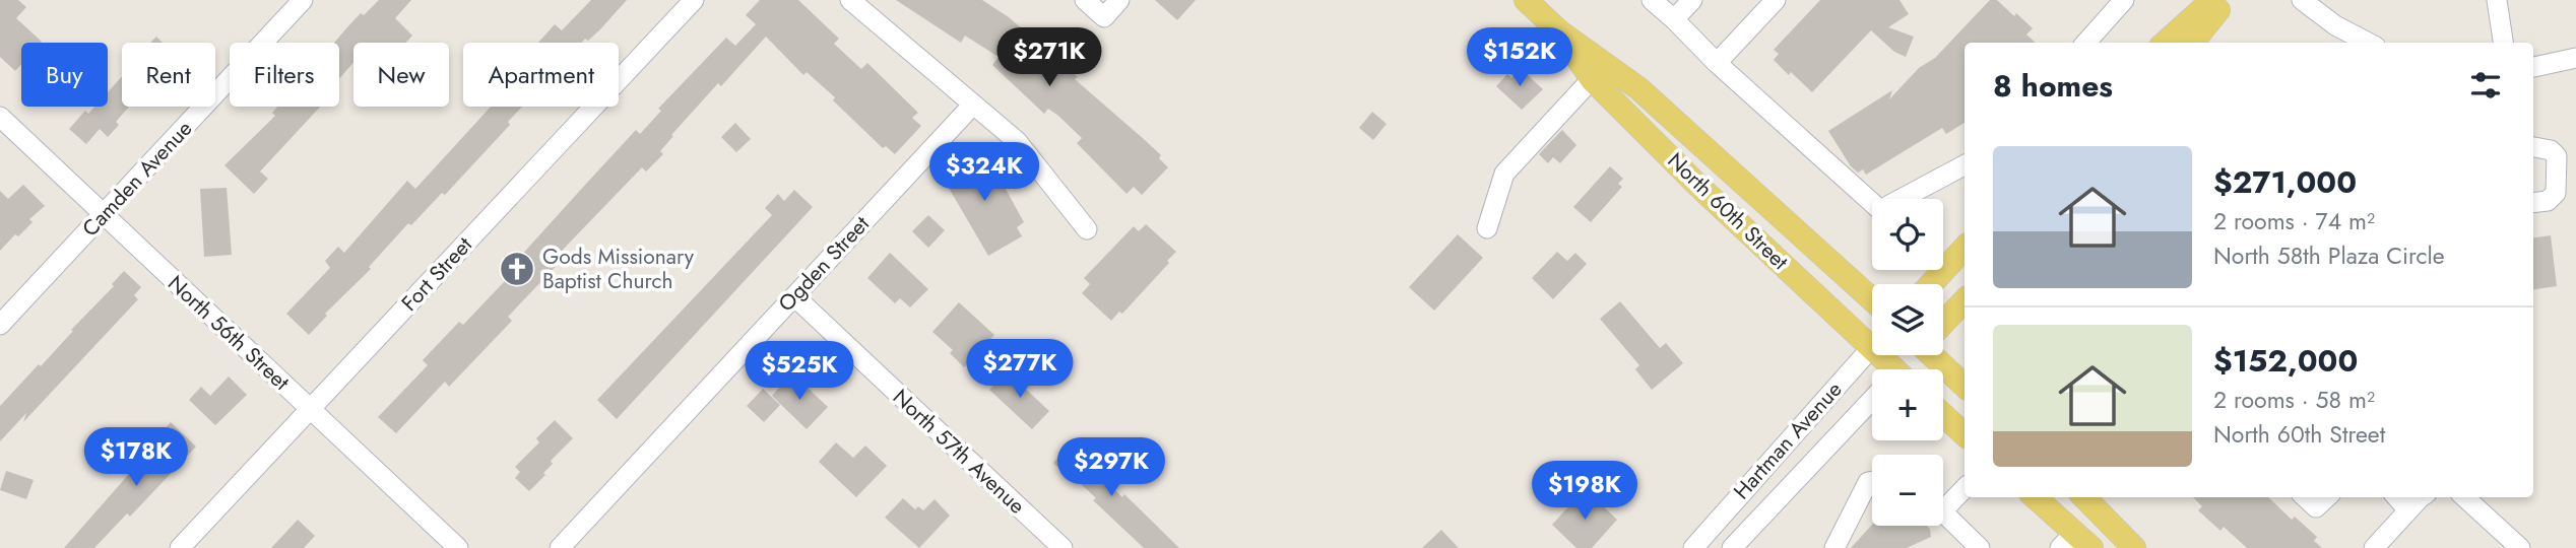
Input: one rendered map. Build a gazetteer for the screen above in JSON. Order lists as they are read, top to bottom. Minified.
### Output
{"streets":{"main road":["North 60th Street","Hartman Avenue"],"street":["Camden Avenue","Ogden Street","Fort Street","North 56th Street","North 57th Avenue"]},"crossings":[["Camden Avenue","North 56th Street"],["Ogden Street","North 57th Avenue"],["Fort Street","North 56th Street"]],"places":{"church":["Gods Missionary Baptist Church"]},"page":{"price":["$271K","$152K","$324K","$277K","$525K","$178K","$297K","$198K"],"chip":["Buy","Rent","Filters","New","Apartment"],"heading":"8 homes","list":[{"name":"$271,000","note":"2 rooms · 74 m² · North 58th Plaza Circle"},{"name":"$152,000","note":"2 rooms · 58 m² · North 60th Street"}],"map_buttons":["+","−"]}}
